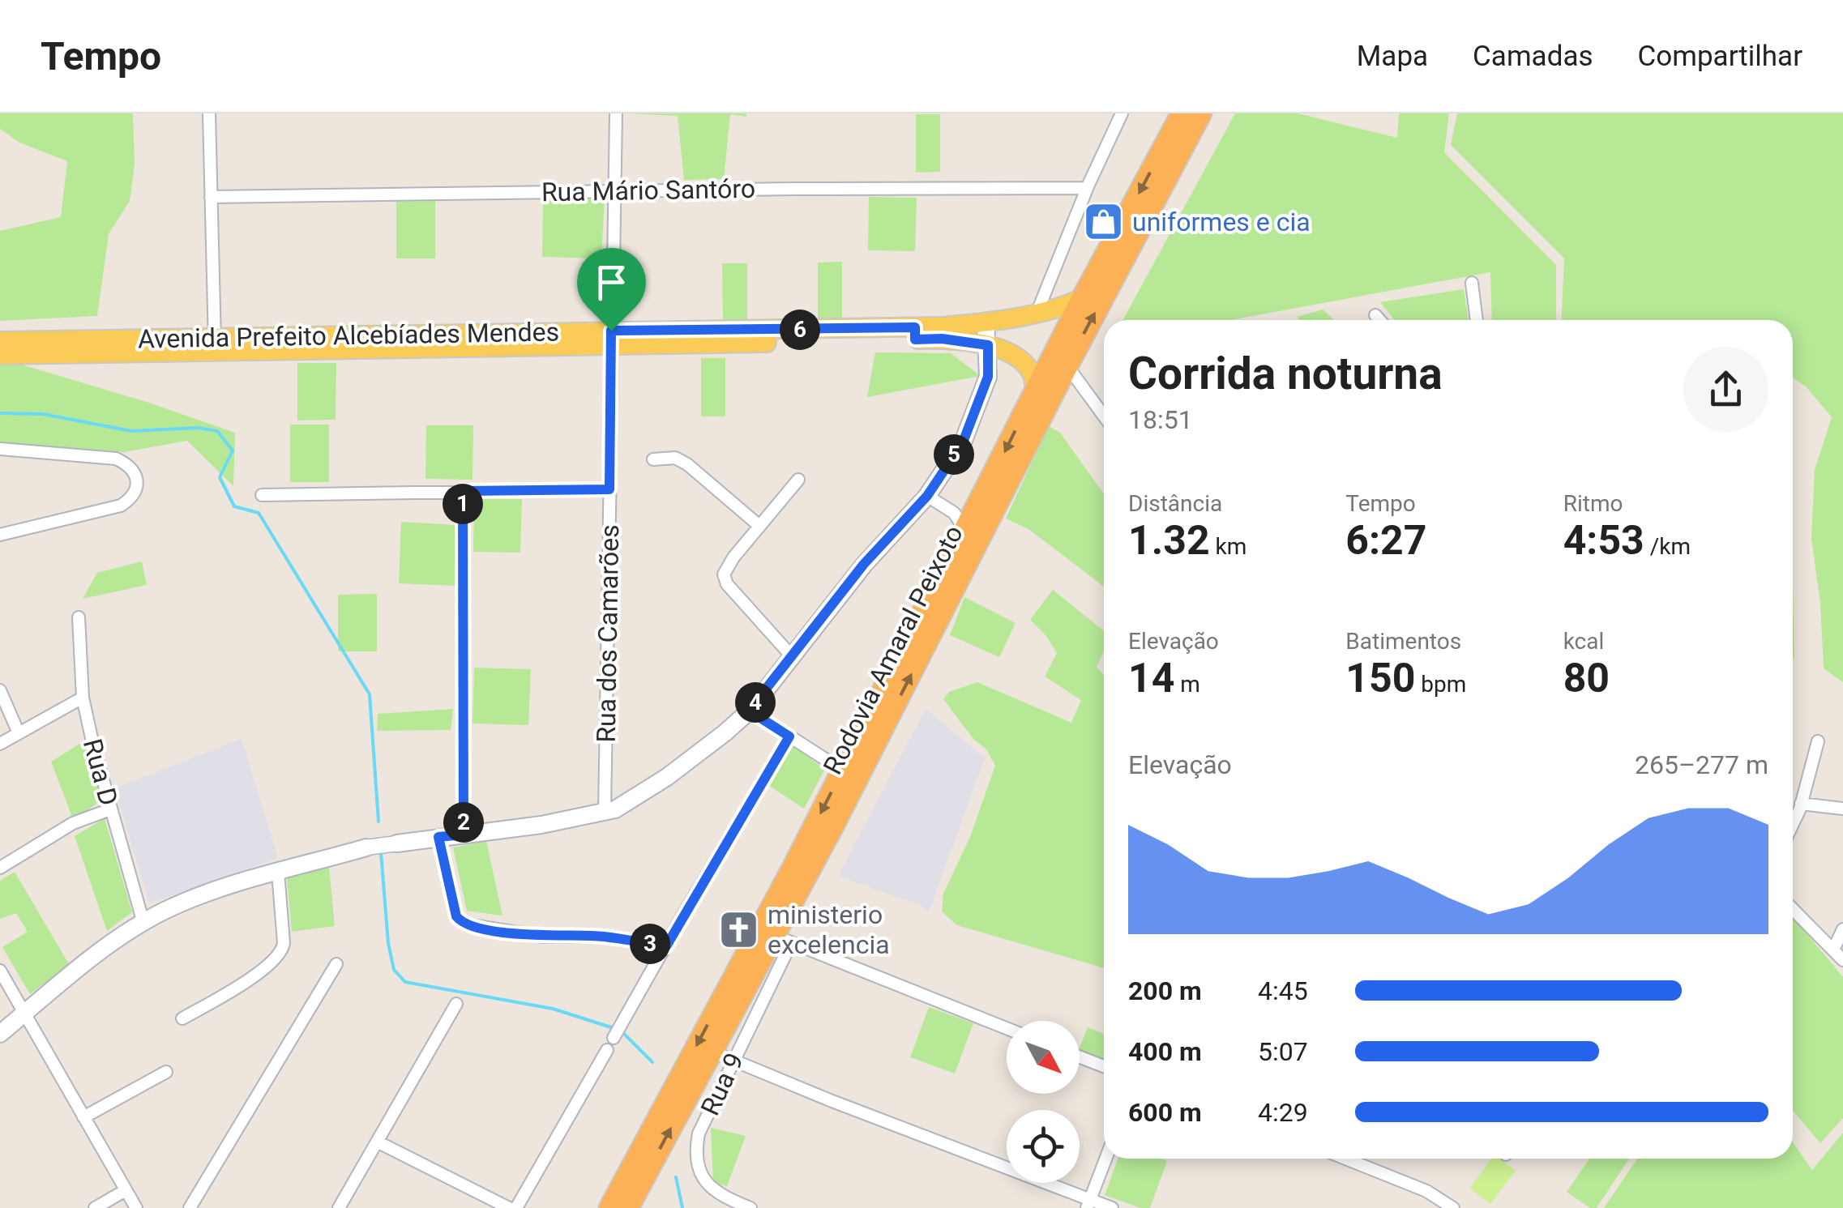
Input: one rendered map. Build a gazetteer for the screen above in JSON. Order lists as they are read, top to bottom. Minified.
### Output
{"streets":{"highway":["Rodovia Amaral Peixoto"],"main road":["Avenida Prefeito Alcebíades Mendes"],"street":["Rua Mário Santóro","Rua dos Camarões","Rua D","Rua 9"]},"crossings":[["Rua Mário Santóro","Rua dos Camarões"],["Avenida Prefeito Alcebíades Mendes","Rua dos Camarões"],["Avenida Prefeito Alcebíades Mendes","Rodovia Amaral Peixoto"],["Rodovia Amaral Peixoto","Rua 9"]],"places":{"shop":["uniformes e cia"],"church":["ministerio excelencia"]},"north":"bottom right","page":{"header":"Tempo","nav":["Mapa","Camadas","Compartilhar"],"pins":["6","5","1","4","2","3"],"heading":["Corrida noturna","18:51"],"stats":[["Distância","1.32 km"],["Tempo","6:27"],["Ritmo","4:53 /km"],["Elevação","14 m"],["Batimentos","150 bpm"],["kcal","80"]],"chart":["Elevação","265–277 m"],"list":[{"name":"200 m","note":"4:45"},{"name":"400 m","note":"5:07"},{"name":"600 m","note":"4:29"}]}}
